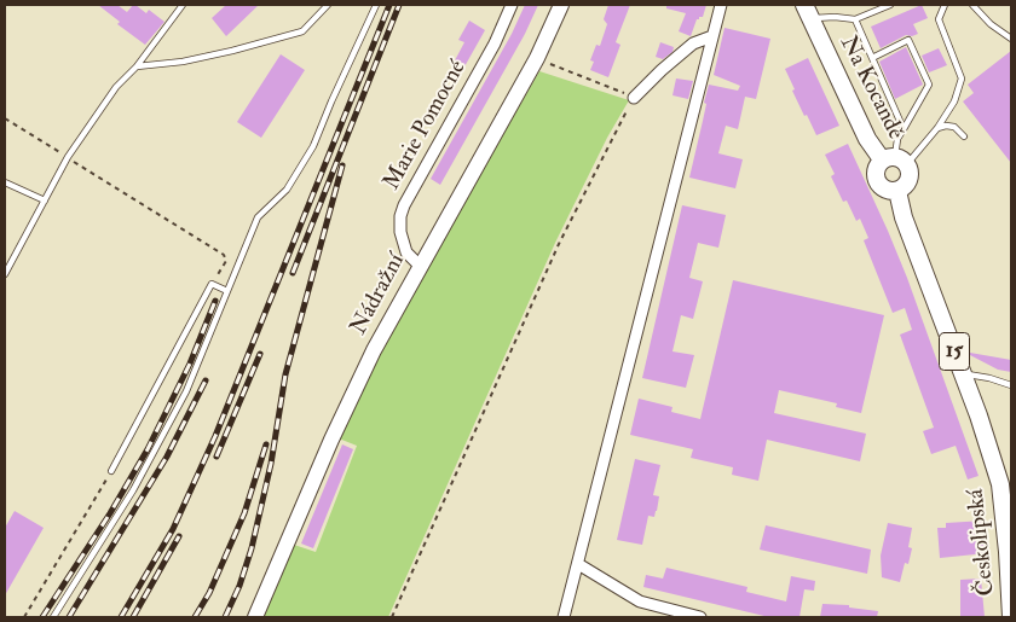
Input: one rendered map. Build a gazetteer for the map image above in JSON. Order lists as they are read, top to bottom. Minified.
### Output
{"streets":{"main road":["Na Kocandě","Nádražní","15","Českolipská"],"street":["Marie Pomocné"]},"crossings":[["Na Kocandě","Českolipská"],["Marie Pomocné","Nádražní"]]}
